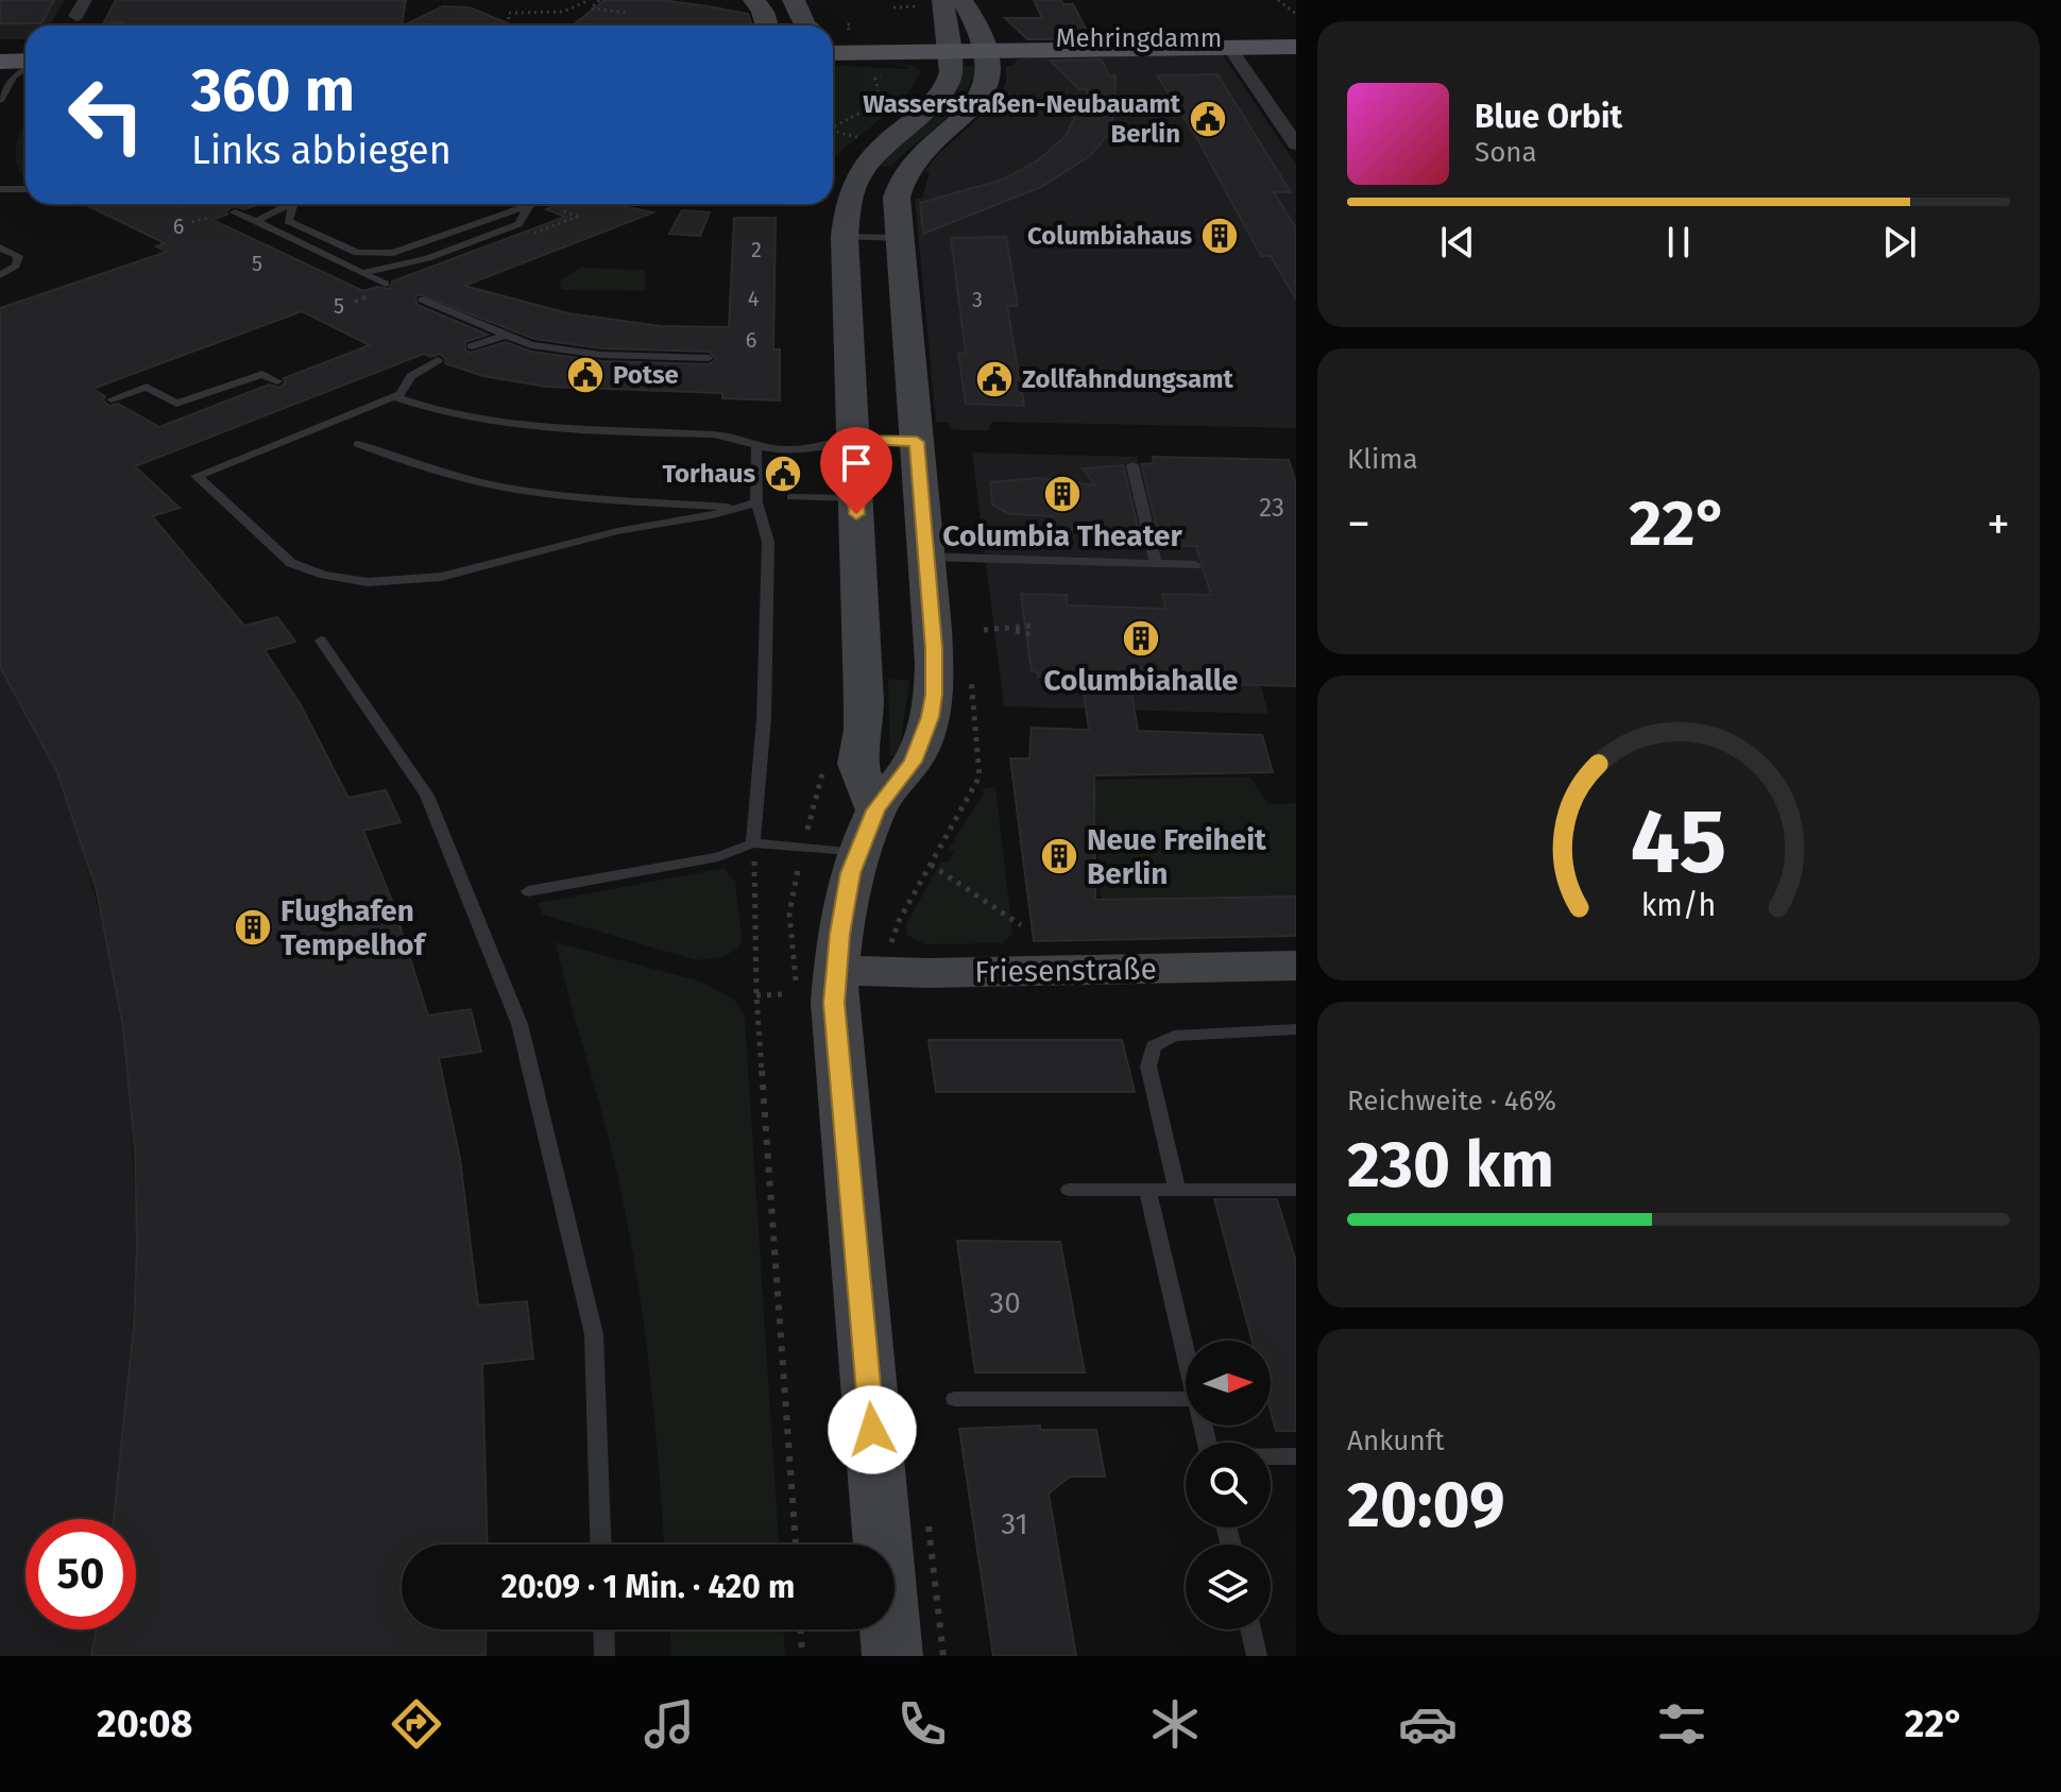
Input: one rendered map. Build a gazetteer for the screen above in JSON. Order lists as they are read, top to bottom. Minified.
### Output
{"streets":{"main road":["Mehringdamm","Friesenstraße"]},"places":{"public building":["Wasserstraßen-Neubauamt Berlin","Potse","Zollfahndungsamt","Torhaus"],"building":["Columbiahaus","Columbia Theater","Columbiahalle","Neue Freiheit Berlin","Flughafen Tempelhof"]},"house_numbers":["6","2","5","4","3","5","6","23","30","31"],"north":"right","page":{"turn":["360 m","Links abbiegen"],"song":["Blue Orbit","Sona"],"tile":["Klima",["Reichweite · 46%","230 km"],["Ankunft","20:09"]],"heat":["−","22°","+"],"limit":"50","trip":"20:09 · 1 Min. · 420 m","tabs":["20:08","22°"],"gauge":["45","km/h"]}}
